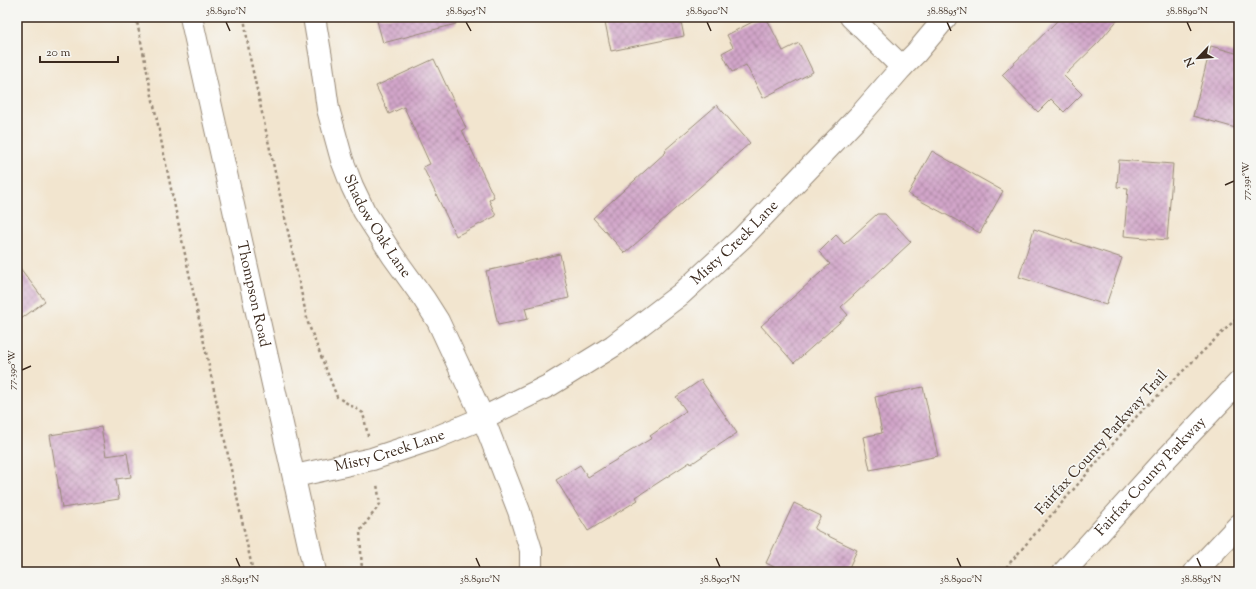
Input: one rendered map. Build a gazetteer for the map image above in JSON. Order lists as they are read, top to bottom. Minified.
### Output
{"streets":{"main road":["Shadow Oak Lane","Misty Creek Lane","Thompson Road","Fairfax County Parkway"],"path":["Fairfax County Parkway Trail"]},"crossings":[["Shadow Oak Lane","Misty Creek Lane"],["Misty Creek Lane","Thompson Road"]],"scale_bar":"20 m","north":"bottom left","coordinates":["38.8910°N","38.8905°N","38.8900°N","38.8895°N","38.8890°N","77.391°W","77.390°W","38.8915°N"]}
